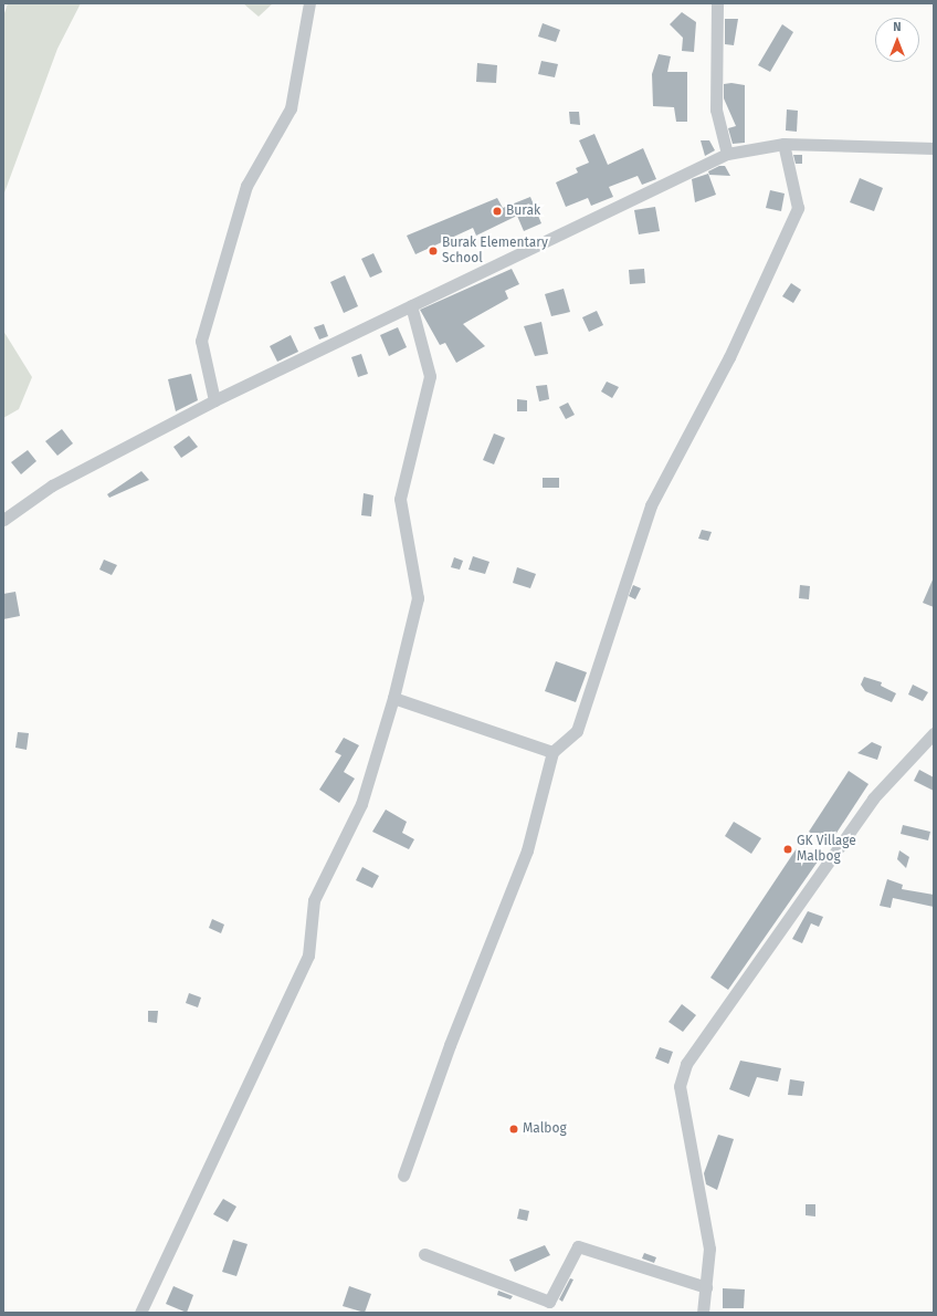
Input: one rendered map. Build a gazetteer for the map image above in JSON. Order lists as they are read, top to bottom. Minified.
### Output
{"places":["Burak","Burak Elementary School","GK Village Malbog","Malbog"],"north":"top"}
